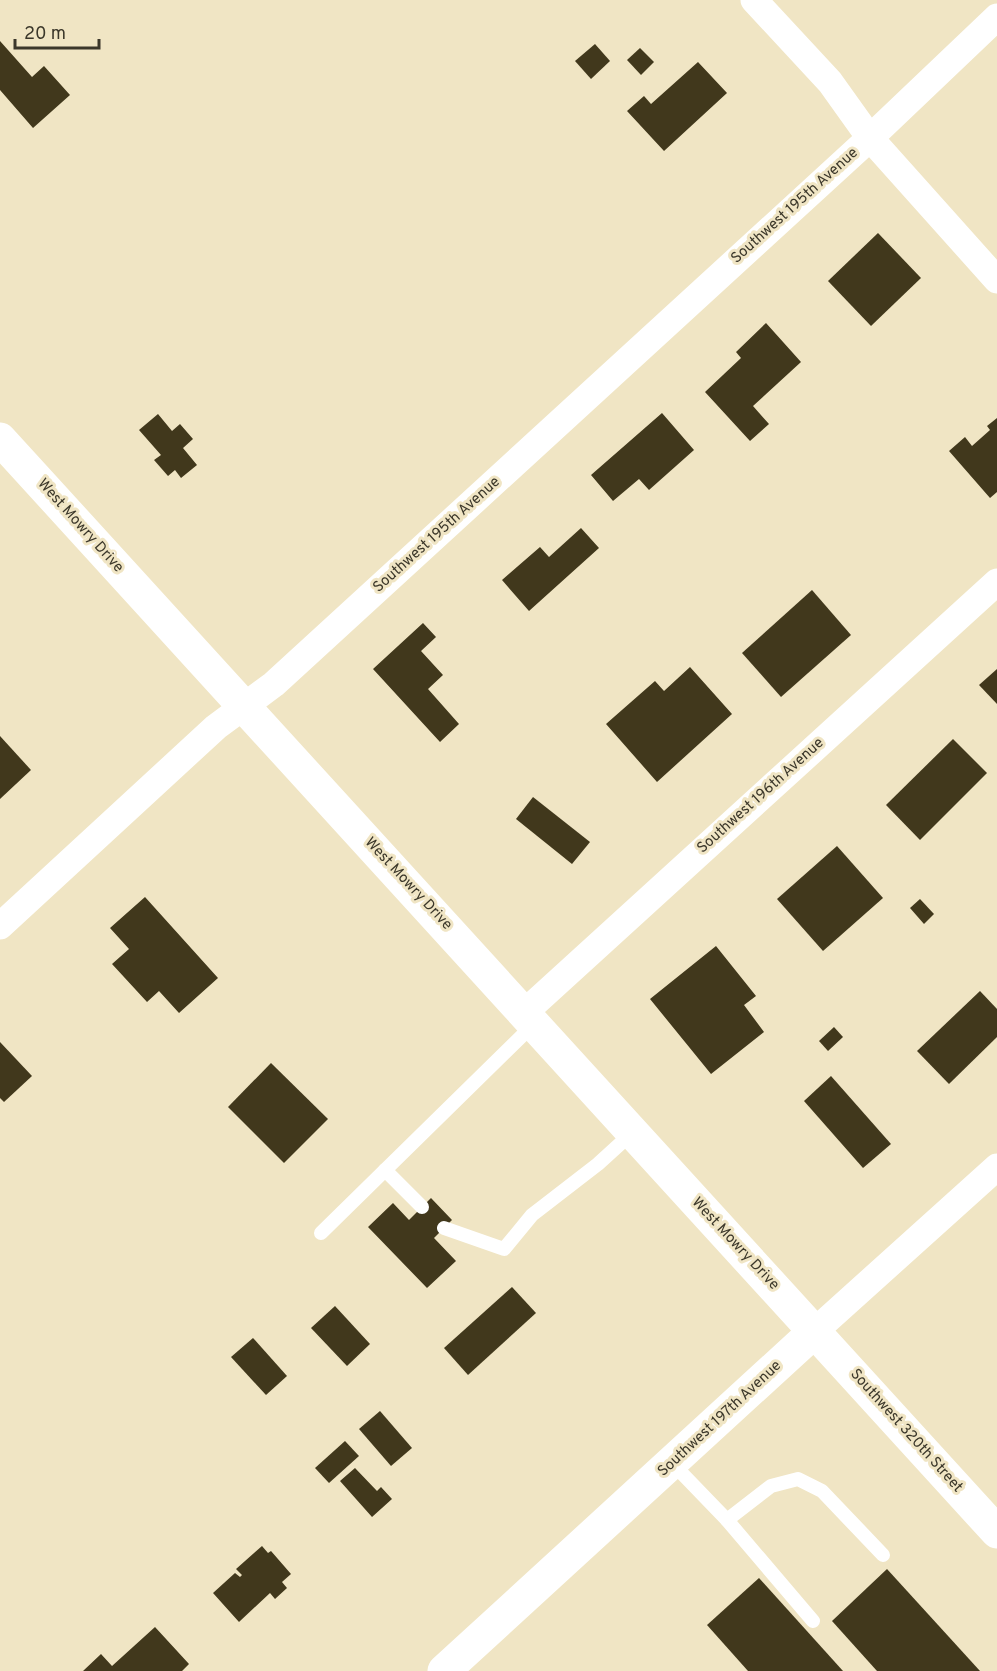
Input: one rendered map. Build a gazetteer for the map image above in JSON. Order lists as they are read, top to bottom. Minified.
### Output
{"streets":{"street":["Southwest 195th Avenue","West Mowry Drive","Southwest 196th Avenue","Southwest 197th Avenue","Southwest 320th Street"]},"crossings":[["Southwest 195th Avenue","West Mowry Drive"],["West Mowry Drive","Southwest 196th Avenue"],["West Mowry Drive","Southwest 197th Avenue"],["West Mowry Drive","Southwest 320th Street"],["Southwest 197th Avenue","Southwest 320th Street"]],"scale_bar":"20 m"}
